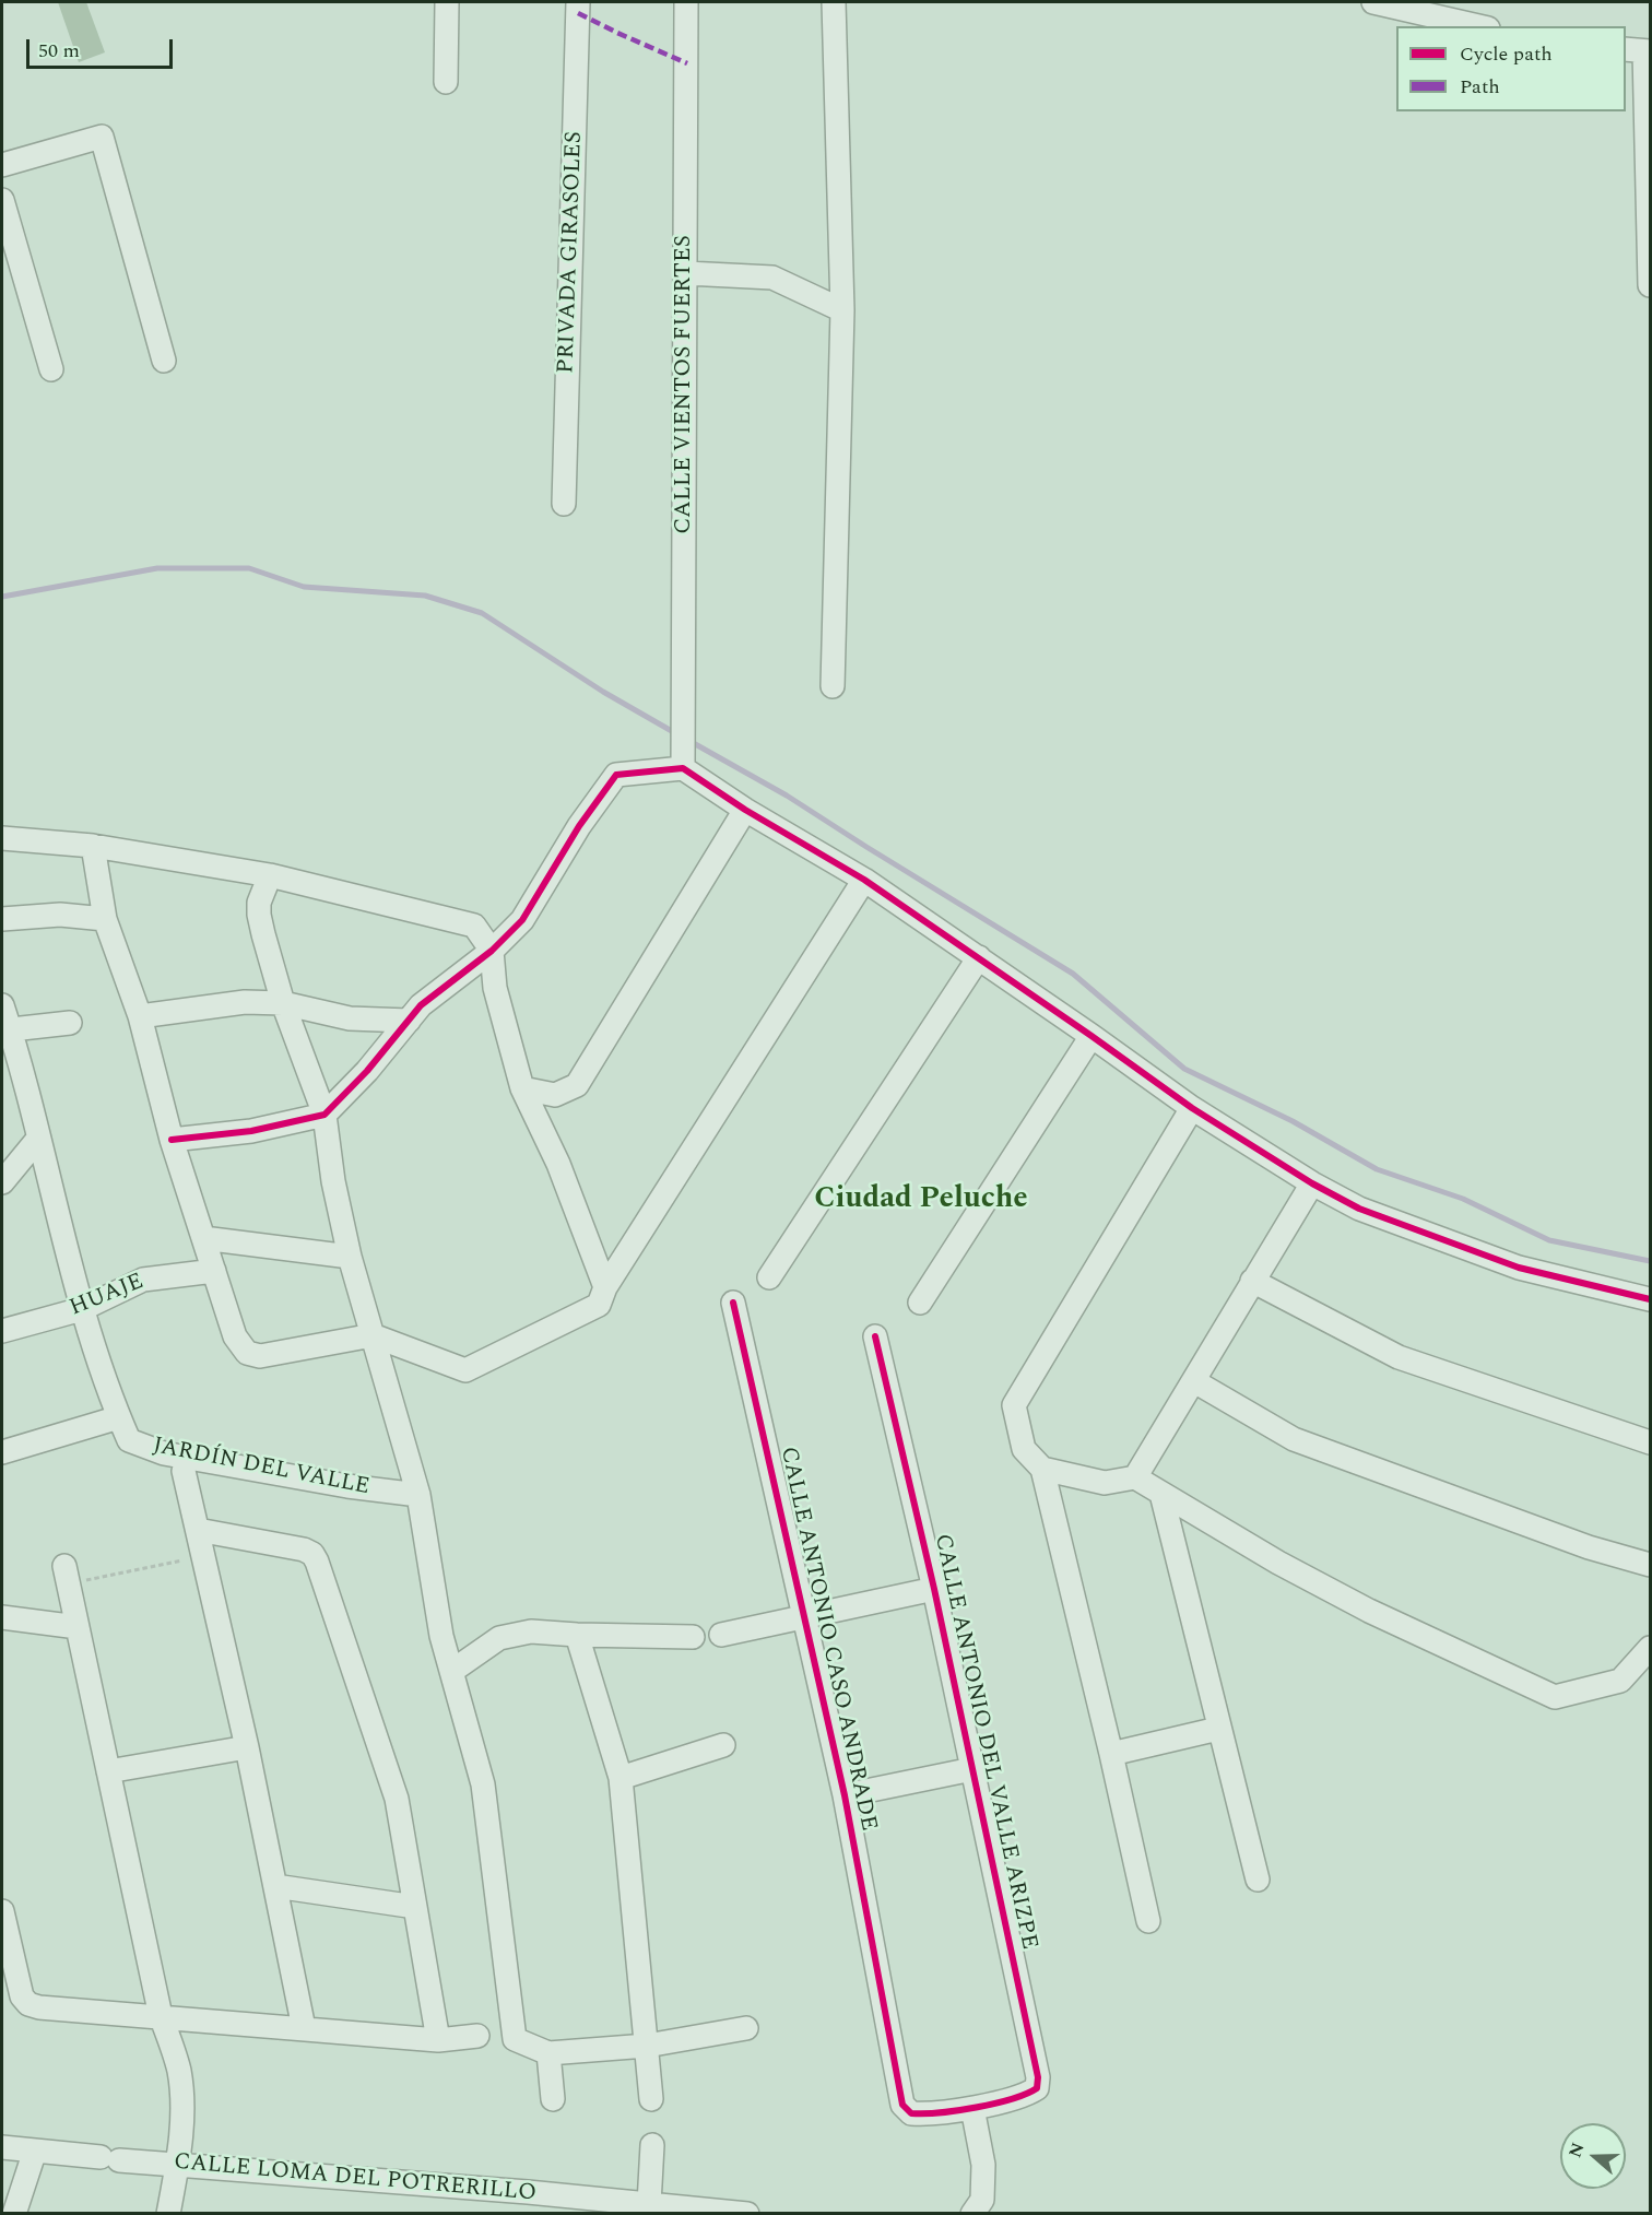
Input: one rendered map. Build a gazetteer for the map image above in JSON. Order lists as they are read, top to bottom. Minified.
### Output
{"streets":{"street":["PRIVADA GIRASOLES","CALLE VIENTOS FUERTES","HUAJE","JARDÍN DEL VALLE","CALLE ANTONIO CASO ANDRADE","CALLE ANTONIO DEL VALLE ARIZPE","CALLE LOMA DEL POTRERILLO"]},"crossings":[["HUAJE","JARDÍN DEL VALLE"],["CALLE ANTONIO CASO ANDRADE","CALLE ANTONIO DEL VALLE ARIZPE"]],"districts":["Ciudad Peluche"],"legend":["Cycle path","Path"],"scale_bar":"50 m","north":"left"}
